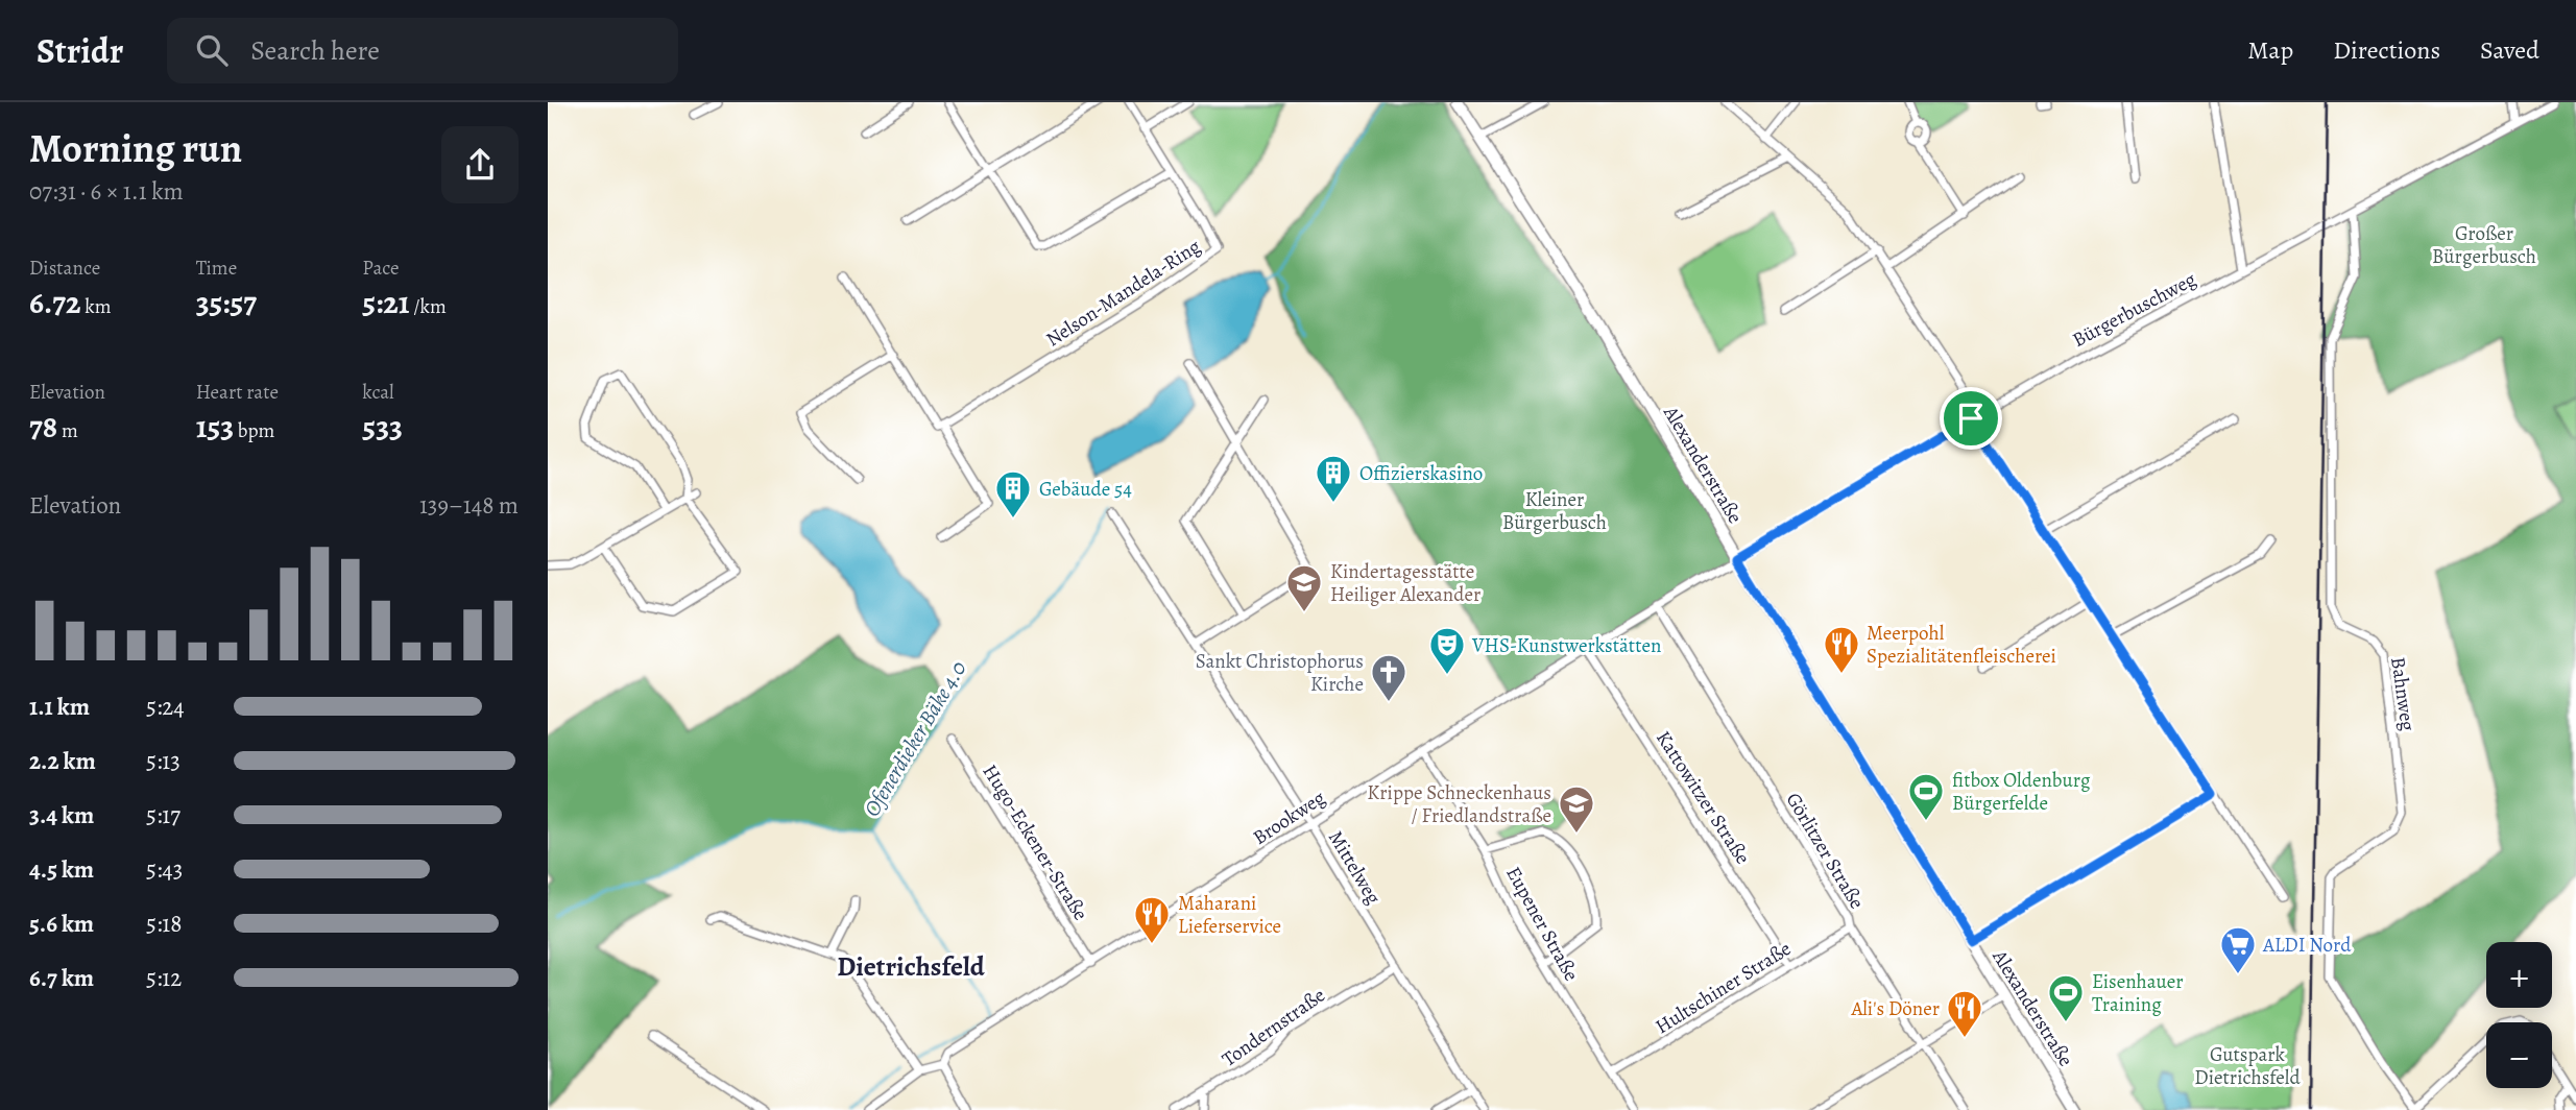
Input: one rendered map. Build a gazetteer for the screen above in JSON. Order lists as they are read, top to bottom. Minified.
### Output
{"streets":{"main road":["Alexanderstraße"],"street":["Nelson-Mandela-Ring","Bürgerbuschweg","Bahnweg","Kattowitzer Straße","Brookweg","Hugo-Eckener-Straße","Görlitzer Straße","Mittelweg","Eupener Straße","Hultschiner Straße","Tondernstraße"]},"crossings":[["Bürgerbuschweg","Alexanderstraße"],["Bürgerbuschweg","Bahnweg"],["Bürgerbuschweg","Brookweg"],["Alexanderstraße","Brookweg"],["Kattowitzer Straße","Brookweg"],["Kattowitzer Straße","Hultschiner Straße"],["Brookweg","Hugo-Eckener-Straße"],["Brookweg","Görlitzer Straße"],["Brookweg","Mittelweg"],["Brookweg","Eupener Straße"],["Görlitzer Straße","Hultschiner Straße"],["Mittelweg","Tondernstraße"],["Eupener Straße","Hultschiner Straße"]],"districts":["Dietrichsfeld"],"water":["Ofenerdieker Bäke 4.0"],"parks":["Großer Bürgerbusch","Kleiner Bürgerbusch","Gutspark Dietrichsfeld"],"places":{"building":["Offizierskasino","Gebäude 54"],"school or university":["Kindertagesstätte Heiliger Alexander","Krippe Schneckenhaus / Friedlandstraße"],"restaurant":["Meerpohl Spezialitätenfleischerei","Maharani Lieferservice","Ali's Döner"],"theatre":["VHS-Kunstwerkstätten"],"church":["Sankt Christophorus Kirche"],"sports":["fitbox Oldenburg Bürgerfelde","Eisenhauer Training"],"supermarket":["ALDI Nord"]},"page":{"header":"Stridr","search":"Search here","nav":["Map","Directions","Saved"],"heading":["Morning run","07:31 · 6 × 1.1 km"],"stats":[["Distance","6.72 km"],["Time","35:57"],["Pace","5:21 /km"],["Elevation","78 m"],["Heart rate","153 bpm"],["kcal","533"]],"chart":["Elevation","139–148 m"],"list":[{"name":"1.1 km","note":"5:24"},{"name":"2.2 km","note":"5:13"},{"name":"3.4 km","note":"5:17"},{"name":"4.5 km","note":"5:43"},{"name":"5.6 km","note":"5:18"},{"name":"6.7 km","note":"5:12"}],"map_buttons":["+","−"]}}
